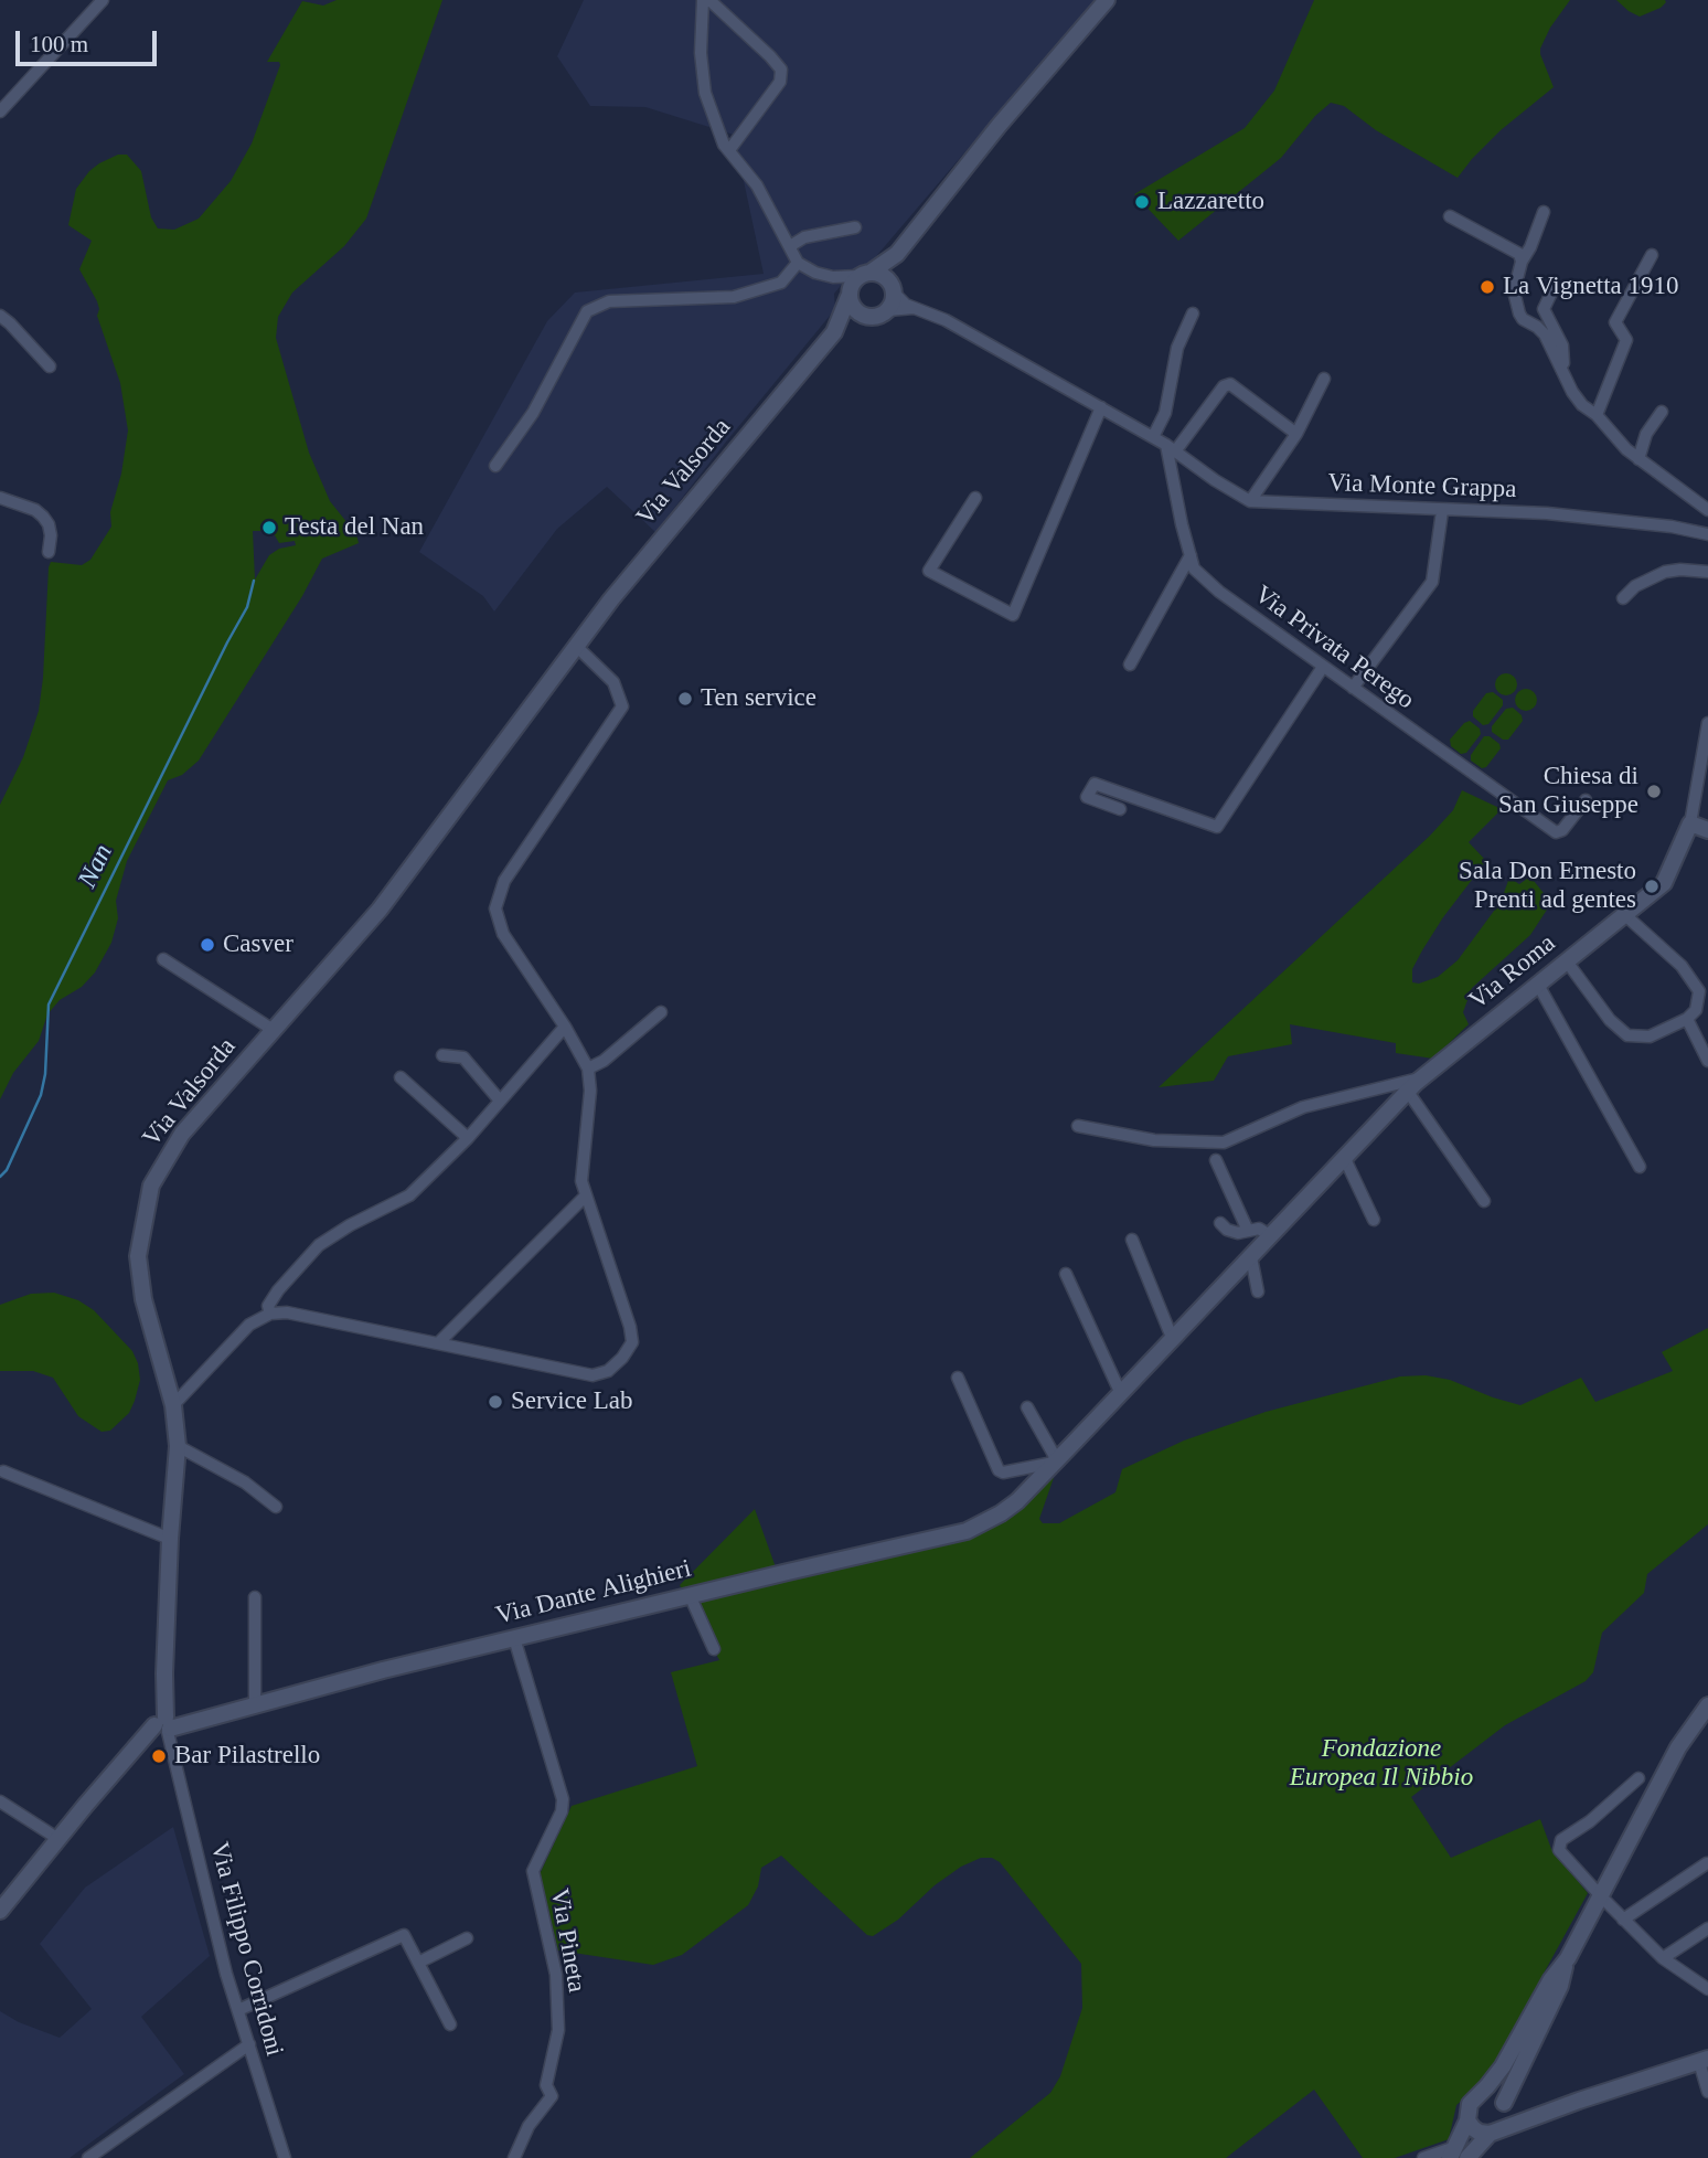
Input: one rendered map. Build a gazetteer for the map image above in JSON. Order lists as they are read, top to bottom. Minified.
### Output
{"streets":{"street":["Via Valsorda","Via Monte Grappa","Via Privata Perego","Via Roma","Via Dante Alighieri","Via Pineta","Via Filippo Corridoni"]},"crossings":[["Via Valsorda","Via Monte Grappa"],["Via Valsorda","Via Dante Alighieri"],["Via Valsorda","Via Filippo Corridoni"],["Via Monte Grappa","Via Privata Perego"],["Via Roma","Via Dante Alighieri"],["Via Dante Alighieri","Via Pineta"],["Via Dante Alighieri","Via Filippo Corridoni"]],"water":["Nan"],"parks":["Fondazione Europea Il Nibbio"],"places":["Lazzaretto","La Vignetta 1910","Testa del Nan","Ten service","Chiesa di San Giuseppe","Sala Don Ernesto Prenti ad gentes","Casver","Service Lab","Bar Pilastrello"],"scale_bar":"100 m"}
